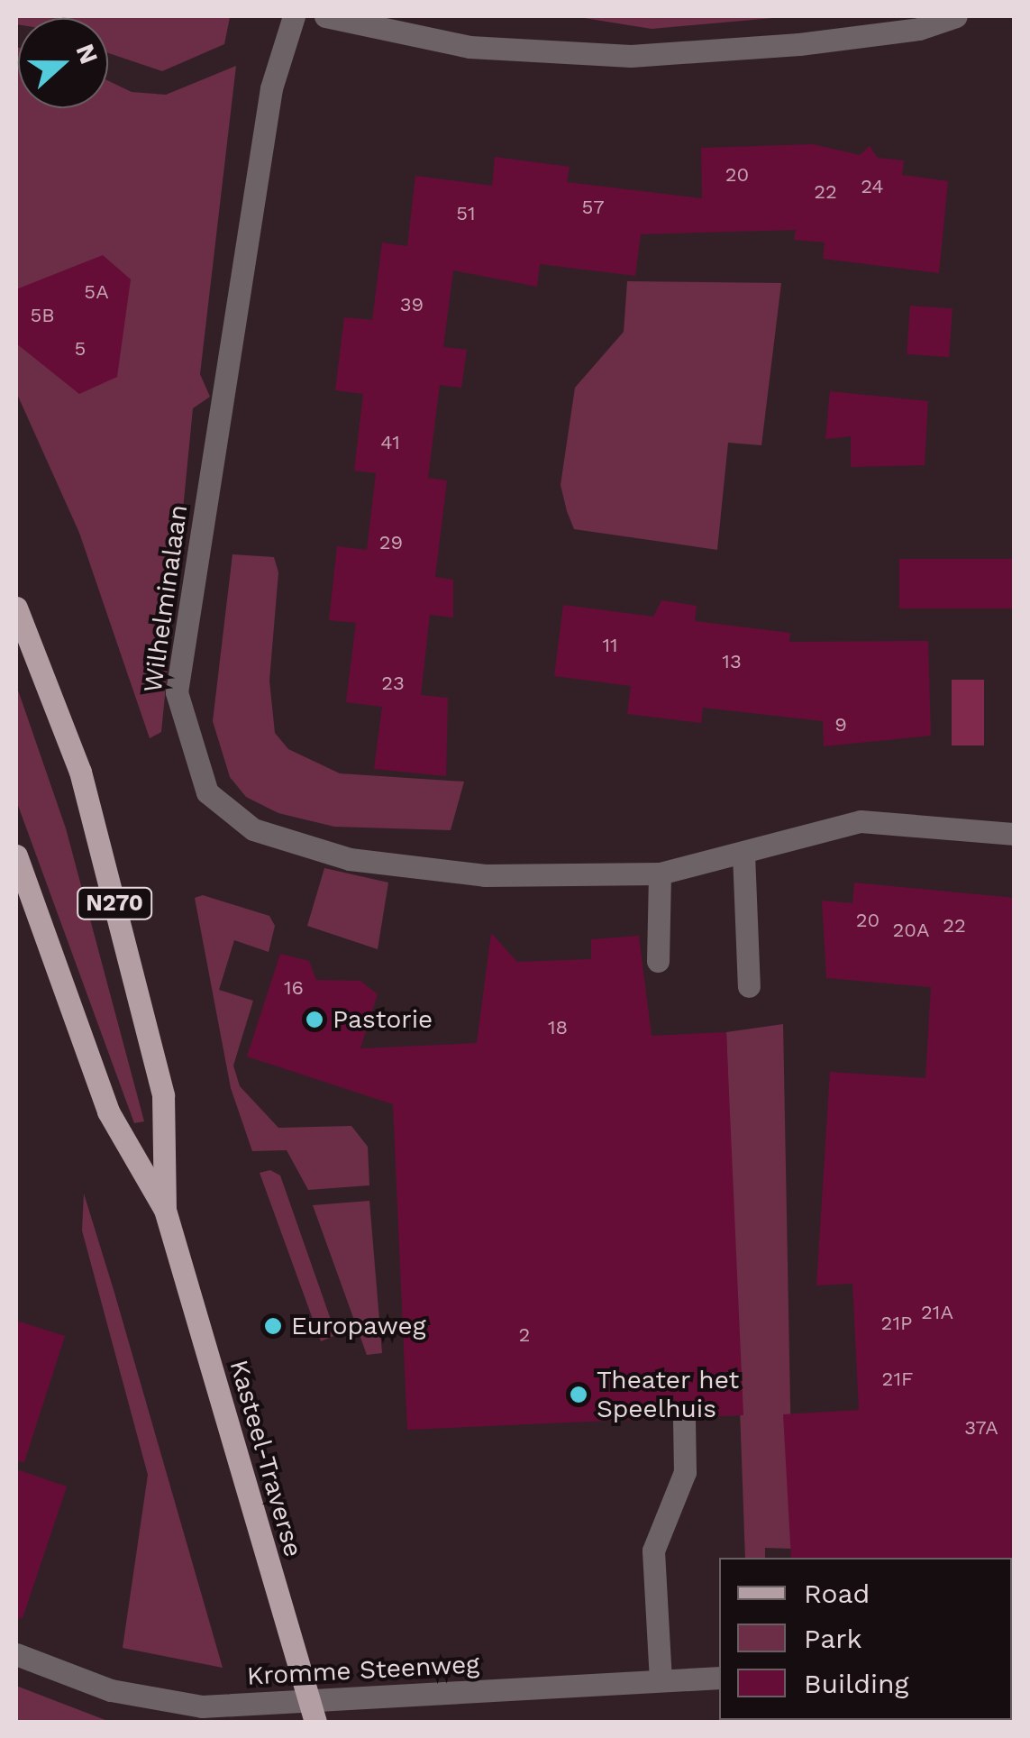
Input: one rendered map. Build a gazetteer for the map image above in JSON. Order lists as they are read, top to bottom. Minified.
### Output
{"streets":{"main road":["N270","Kasteel-Traverse"],"street":["Wilhelminalaan","Kromme Steenweg"]},"places":["Pastorie","Europaweg","Theater het Speelhuis"],"house_numbers":["20","24","22","57","51","5A","39","5B","5","41","29","11","13","23","9","20","22","20A","16","18","21A","21P","2","21F","37A"],"legend":["Road","Park","Building"],"north":"right"}
